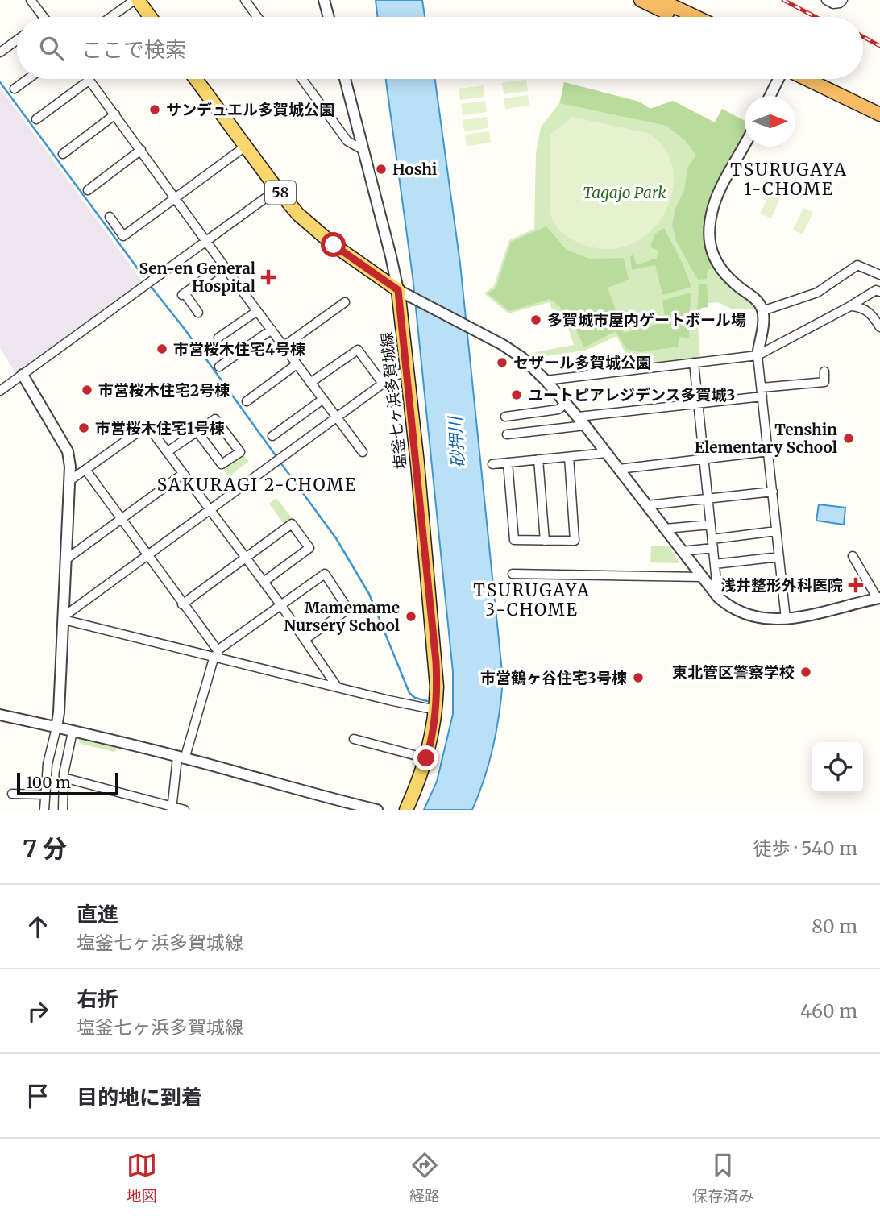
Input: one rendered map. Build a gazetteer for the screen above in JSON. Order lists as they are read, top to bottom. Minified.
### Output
{"streets":{"main road":["58","塩釜七ヶ浜多賀城線"]},"crossings":[["58","塩釜七ヶ浜多賀城線"]],"districts":["TSURUGAYA 1-CHOME","SAKURAGI 2-CHOME","TSURUGAYA 3-CHOME"],"water":["砂押川"],"parks":["Tagajo Park"],"places":{"other":["サンデュエル多賀城公園","Hoshi","多賀城市屋内ゲートボール場","市営桜木住宅4号棟","セザール多賀城公園","市営桜木住宅2号棟","ユートピアレジデンス多賀城3","市営桜木住宅1号棟","Tenshin Elementary School","Mamemame Nursery School","東北管区警察学校","市営鶴ヶ谷住宅3号棟"],"health":["Sen-en General Hospital","浅井整形外科医院"]},"scale_bar":"100 m","north":"right","page":{"search":"ここで検索","scale":"100 m","heading":["7 分","徒歩 · 540 m"],"list":[["直進","塩釜七ヶ浜多賀城線","80 m"],["右折","塩釜七ヶ浜多賀城線","460 m"],"目的地に到着"],"nav":["地図","経路","保存済み"]}}
